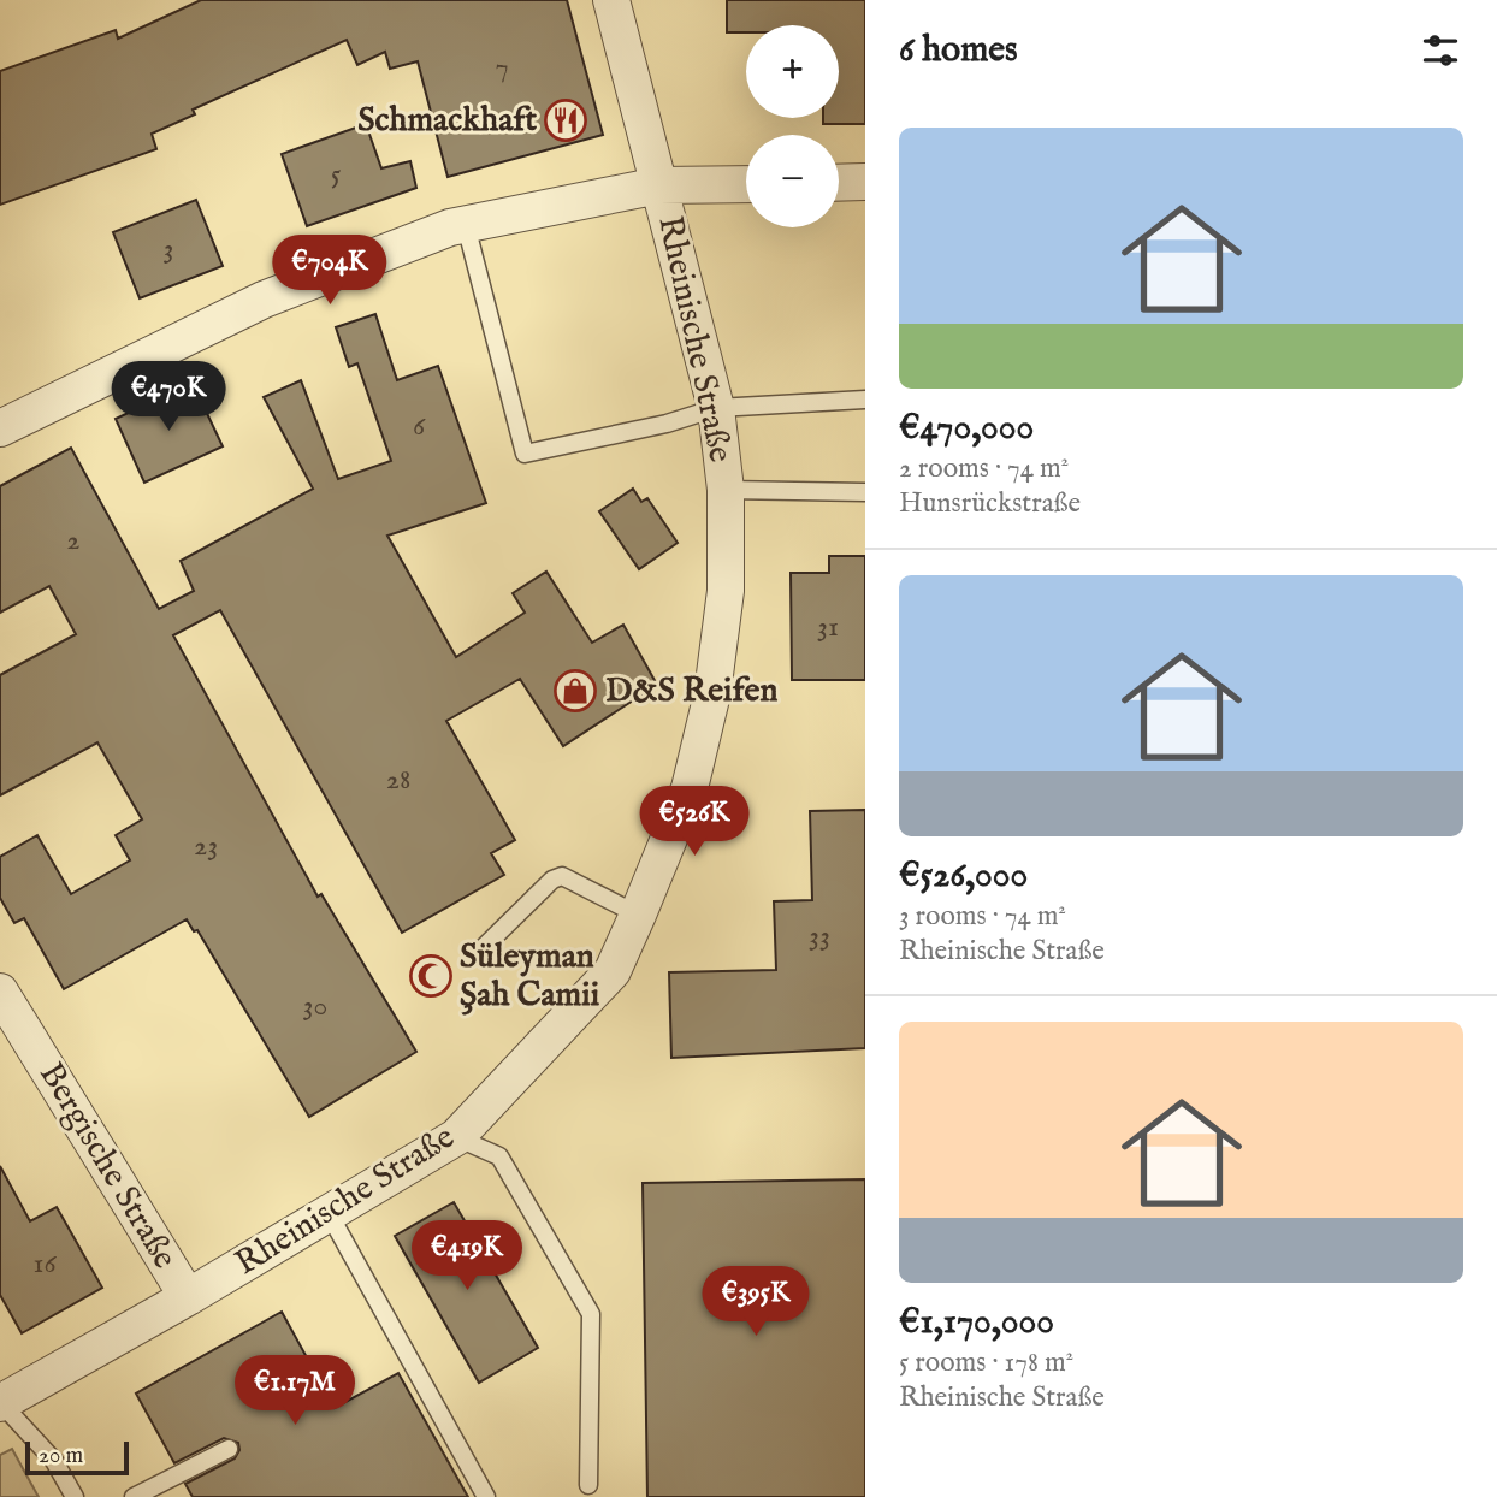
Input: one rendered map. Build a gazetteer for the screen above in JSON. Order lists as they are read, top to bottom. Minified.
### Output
{"streets":{"street":["Rheinische Straße","Bergische Straße"]},"crossings":[["Rheinische Straße","Bergische Straße"]],"places":{"restaurant":["Schmackhaft"],"shop":["D&S Reifen"],"mosque":["Süleyman Şah Camii"]},"house_numbers":["7","5","3","6","2","31","28","23","33","30","16"],"scale_bar":"20 m","page":{"heading":"6 homes","map_buttons":["+","−"],"list":[{"name":"€470,000","note":"2 rooms · 74 m² · Hunsrückstraße"},{"name":"€526,000","note":"3 rooms · 74 m² · Rheinische Straße"},{"name":"€1,170,000","note":"5 rooms · 178 m² · Rheinische Straße"}],"price":["€704K","€470K","€526K","€419K","€395K","€1.17M"],"scale":"20 m"}}
